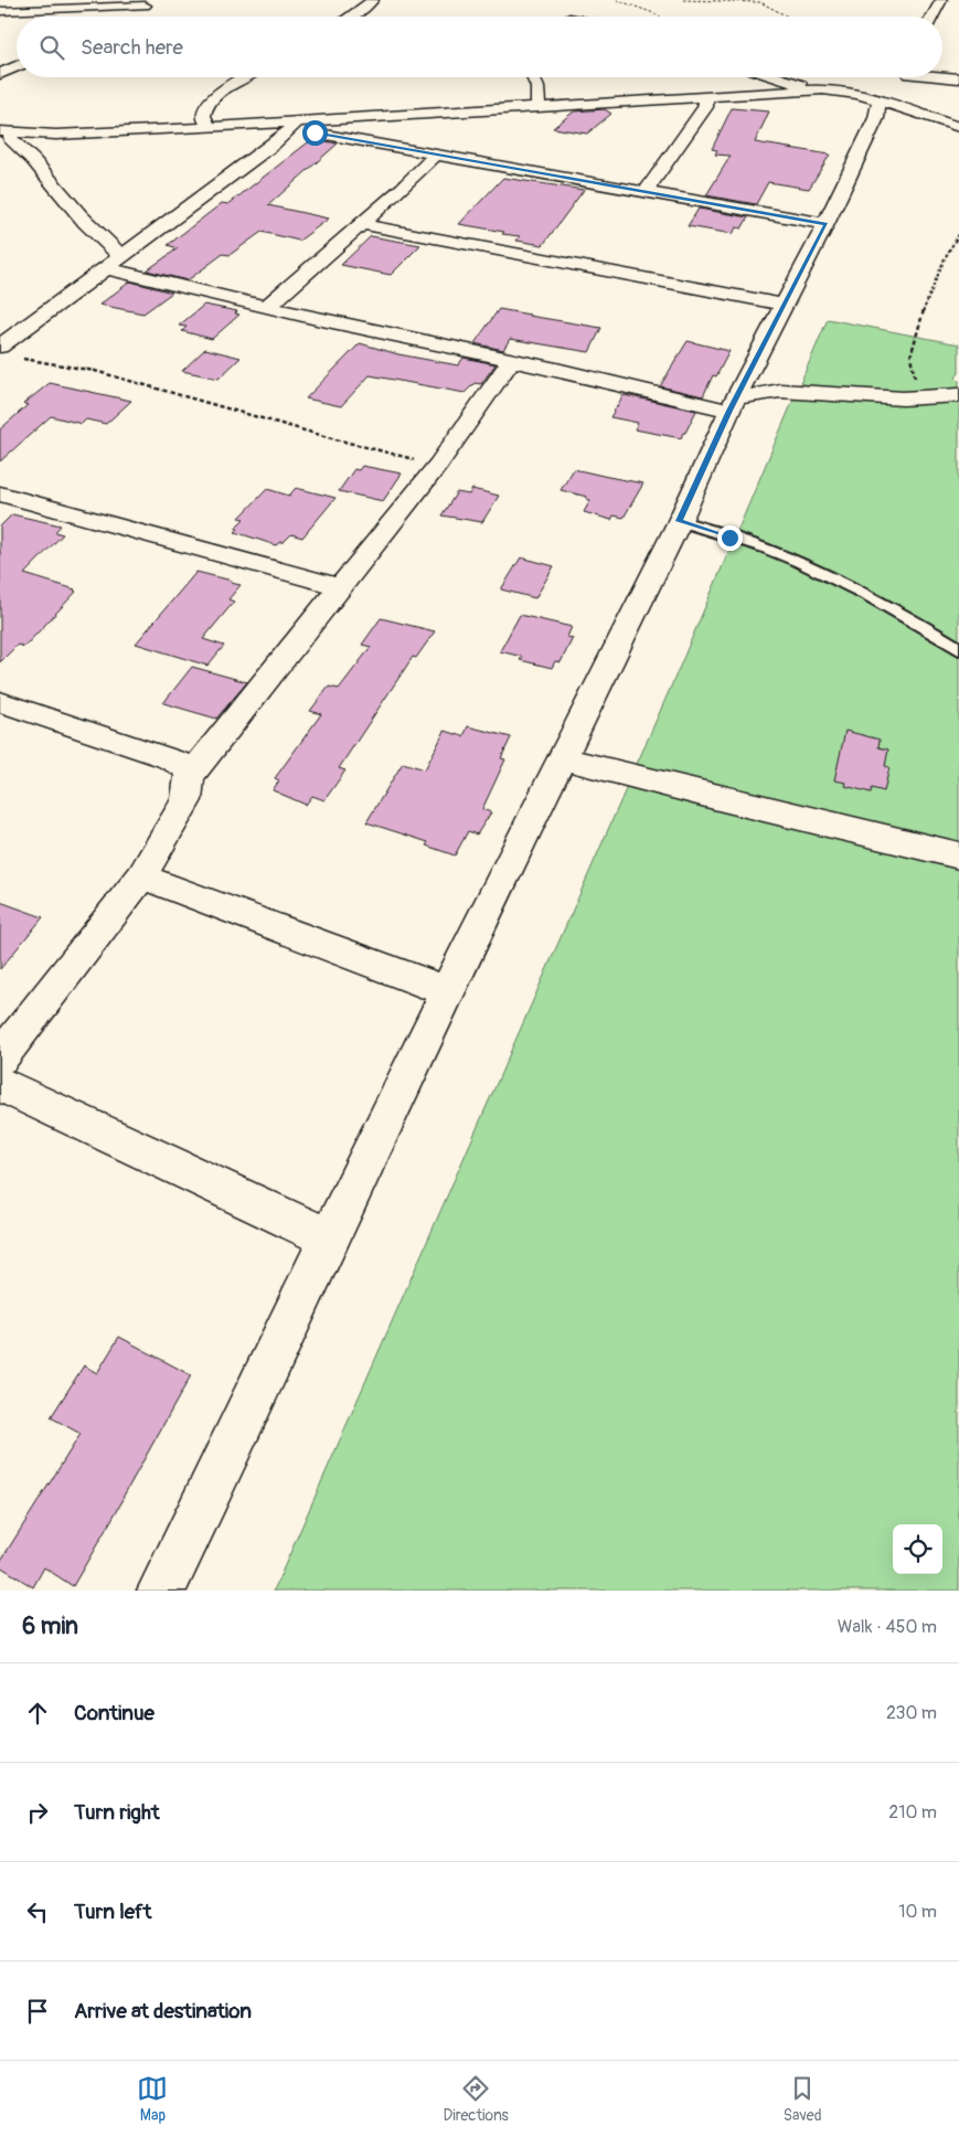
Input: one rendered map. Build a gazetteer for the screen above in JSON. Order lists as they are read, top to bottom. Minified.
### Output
{"page":{"search":"Search here","heading":["6 min","Walk · 450 m"],"list":[["Continue","230 m"],["Turn right","210 m"],["Turn left","10 m"],"Arrive at destination"],"nav":["Map","Directions","Saved"]}}
